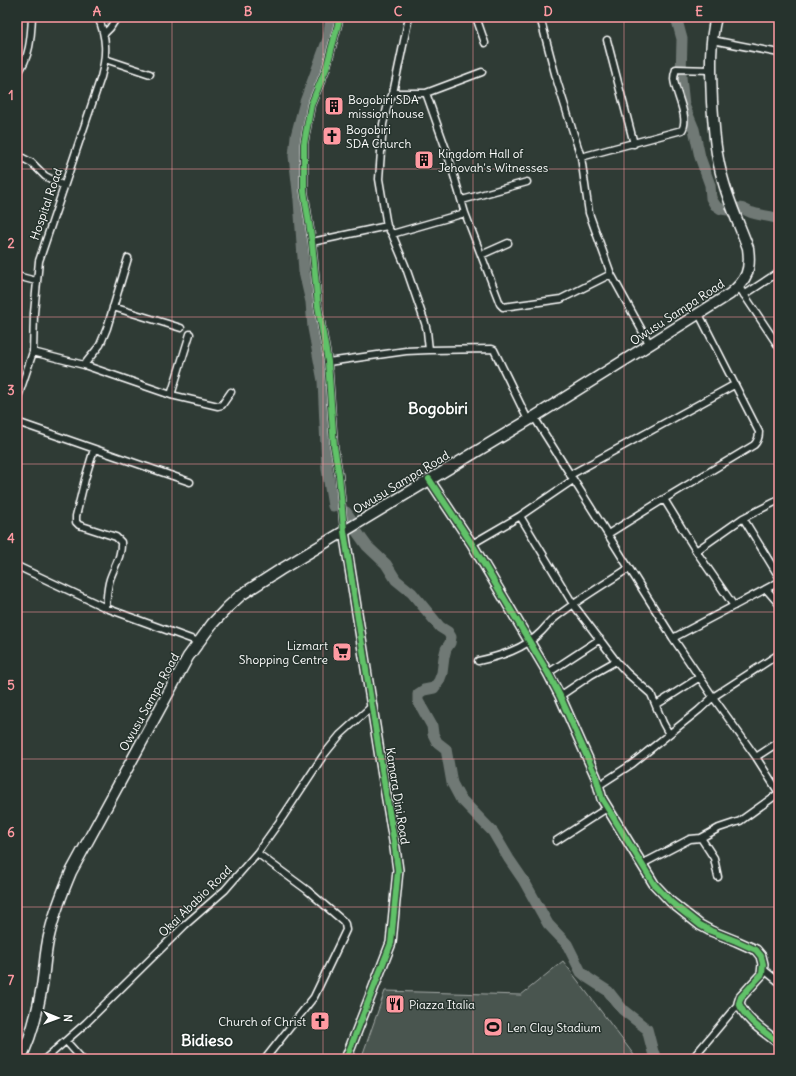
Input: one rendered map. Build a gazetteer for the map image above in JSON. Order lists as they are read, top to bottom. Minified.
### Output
{"streets":{"main road":["Owusu Sampa Road"],"street":["Hospital Road","Kamara Dini Road","Okai Ababio Road"]},"crossings":[["Owusu Sampa Road","Kamara Dini Road"],["Kamara Dini Road","Okai Ababio Road"]],"districts":["Bogobiri","Bidieso"],"places":{"building":["Bogobiri SDA mission house","Kingdom Hall of Jehovah's Witnesses"],"church":["Bogobiri SDA Church","Church of Christ"],"supermarket":["Lizmart Shopping Centre"],"restaurant":["Piazza Italia"],"sports":["Len Clay Stadium"]},"north":"right","grid":{"columns":["A","B","C","D","E"],"rows":["1","2","3","4","5","6","7"]}}
